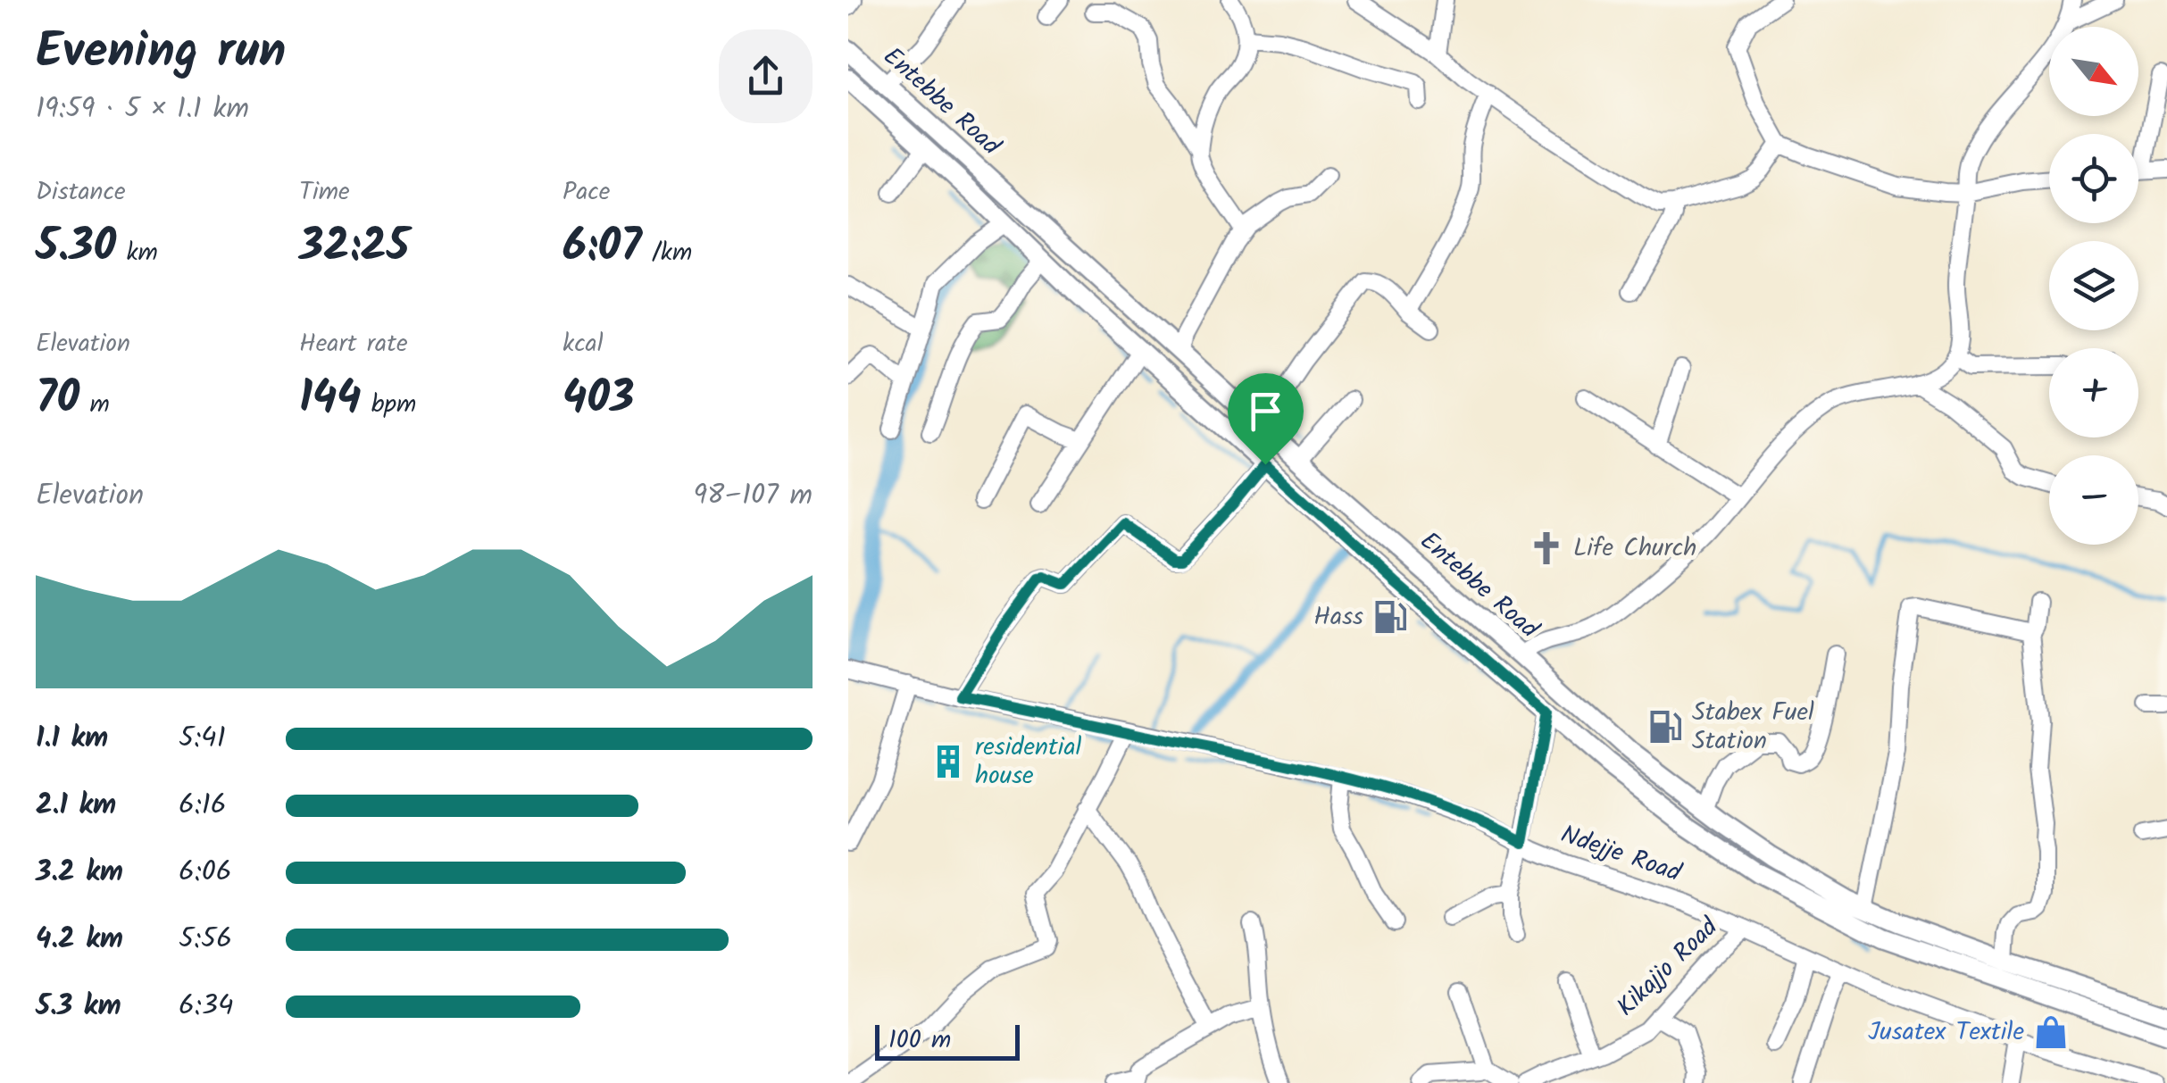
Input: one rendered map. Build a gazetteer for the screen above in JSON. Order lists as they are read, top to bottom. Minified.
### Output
{"streets":{"main road":["Entebbe Road"],"street":["Ndejje Road","Kikajjo Road"]},"crossings":[["Ndejje Road","Kikajjo Road"]],"places":{"church":["Life Church"],"fuel station":["Hass","Stabex Fuel Station"],"building":["residential house"],"shop":["Jusatex Textile"]},"scale_bar":"100 m","north":"bottom right","page":{"heading":["Evening run","19:59 · 5 × 1.1 km"],"map_buttons":["+","−"],"stats":[["Distance","5.30 km"],["Time","32:25"],["Pace","6:07 /km"],["Elevation","70 m"],["Heart rate","144 bpm"],["kcal","403"]],"chart":["Elevation","98–107 m"],"list":[{"name":"1.1 km","note":"5:41"},{"name":"2.1 km","note":"6:16"},{"name":"3.2 km","note":"6:06"},{"name":"4.2 km","note":"5:56"},{"name":"5.3 km","note":"6:34"}],"scale":"100 m"}}
